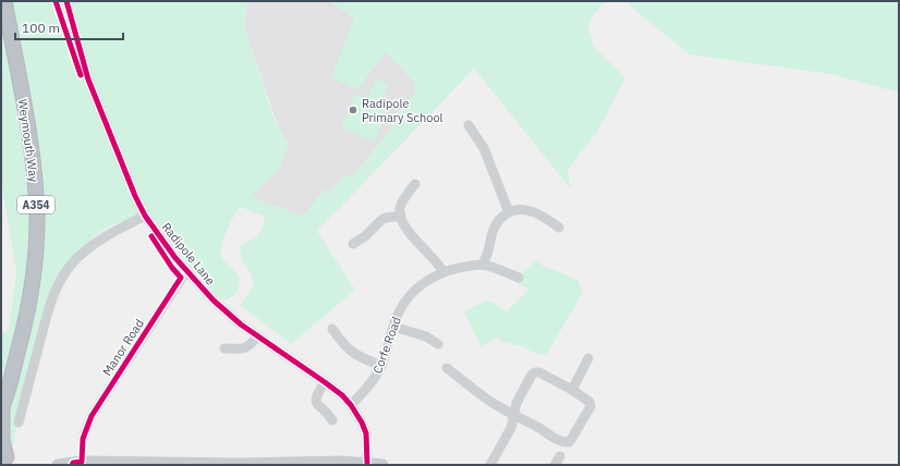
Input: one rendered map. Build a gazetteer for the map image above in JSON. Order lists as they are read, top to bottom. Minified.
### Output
{"streets":{"highway":["Weymouth Way","A354"],"street":["Radipole Lane","Corfe Road","Manor Road"]},"crossings":[["Radipole Lane","Corfe Road"],["Radipole Lane","Manor Road"]],"places":["Radipole Primary School"],"scale_bar":"100 m"}
